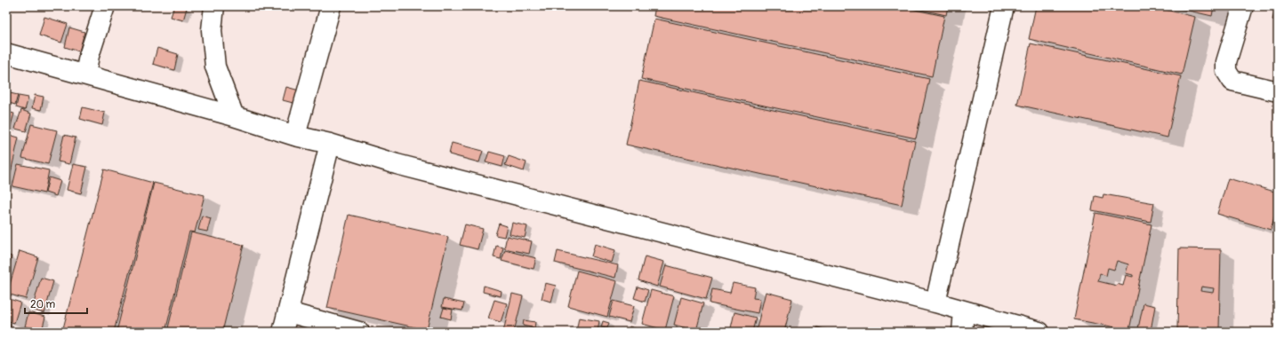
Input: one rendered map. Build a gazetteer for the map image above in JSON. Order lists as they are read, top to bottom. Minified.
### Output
{"scale_bar":"20 m"}
